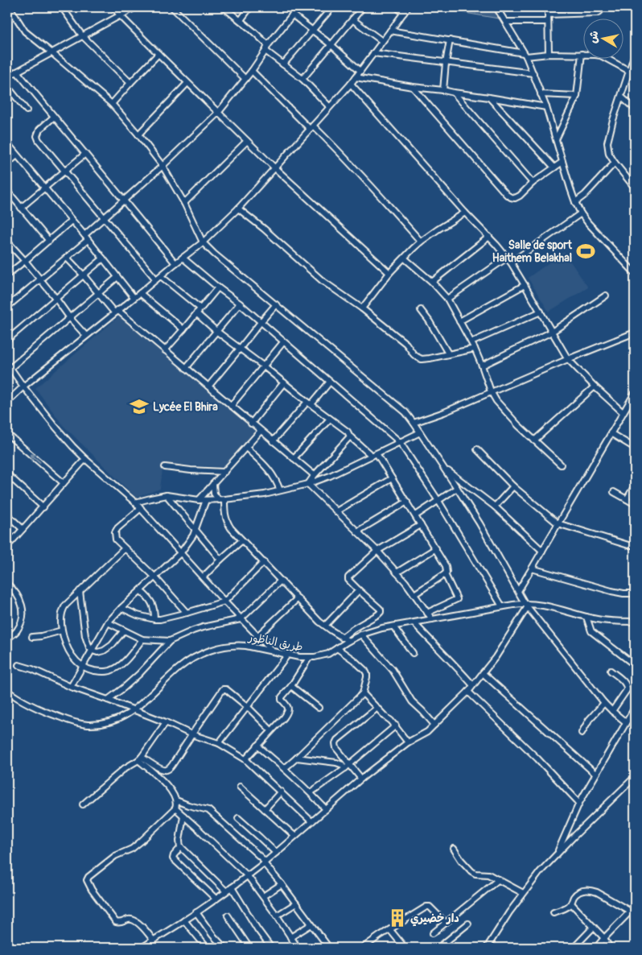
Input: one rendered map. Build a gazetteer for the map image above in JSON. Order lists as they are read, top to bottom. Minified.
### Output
{"streets":{"street":["طريق الناظور"]},"places":{"sports":["Salle de sport Haithem Belakhal"],"school or university":["Lycée El Bhira"],"building":["دار خضيري"]},"north":"left"}
